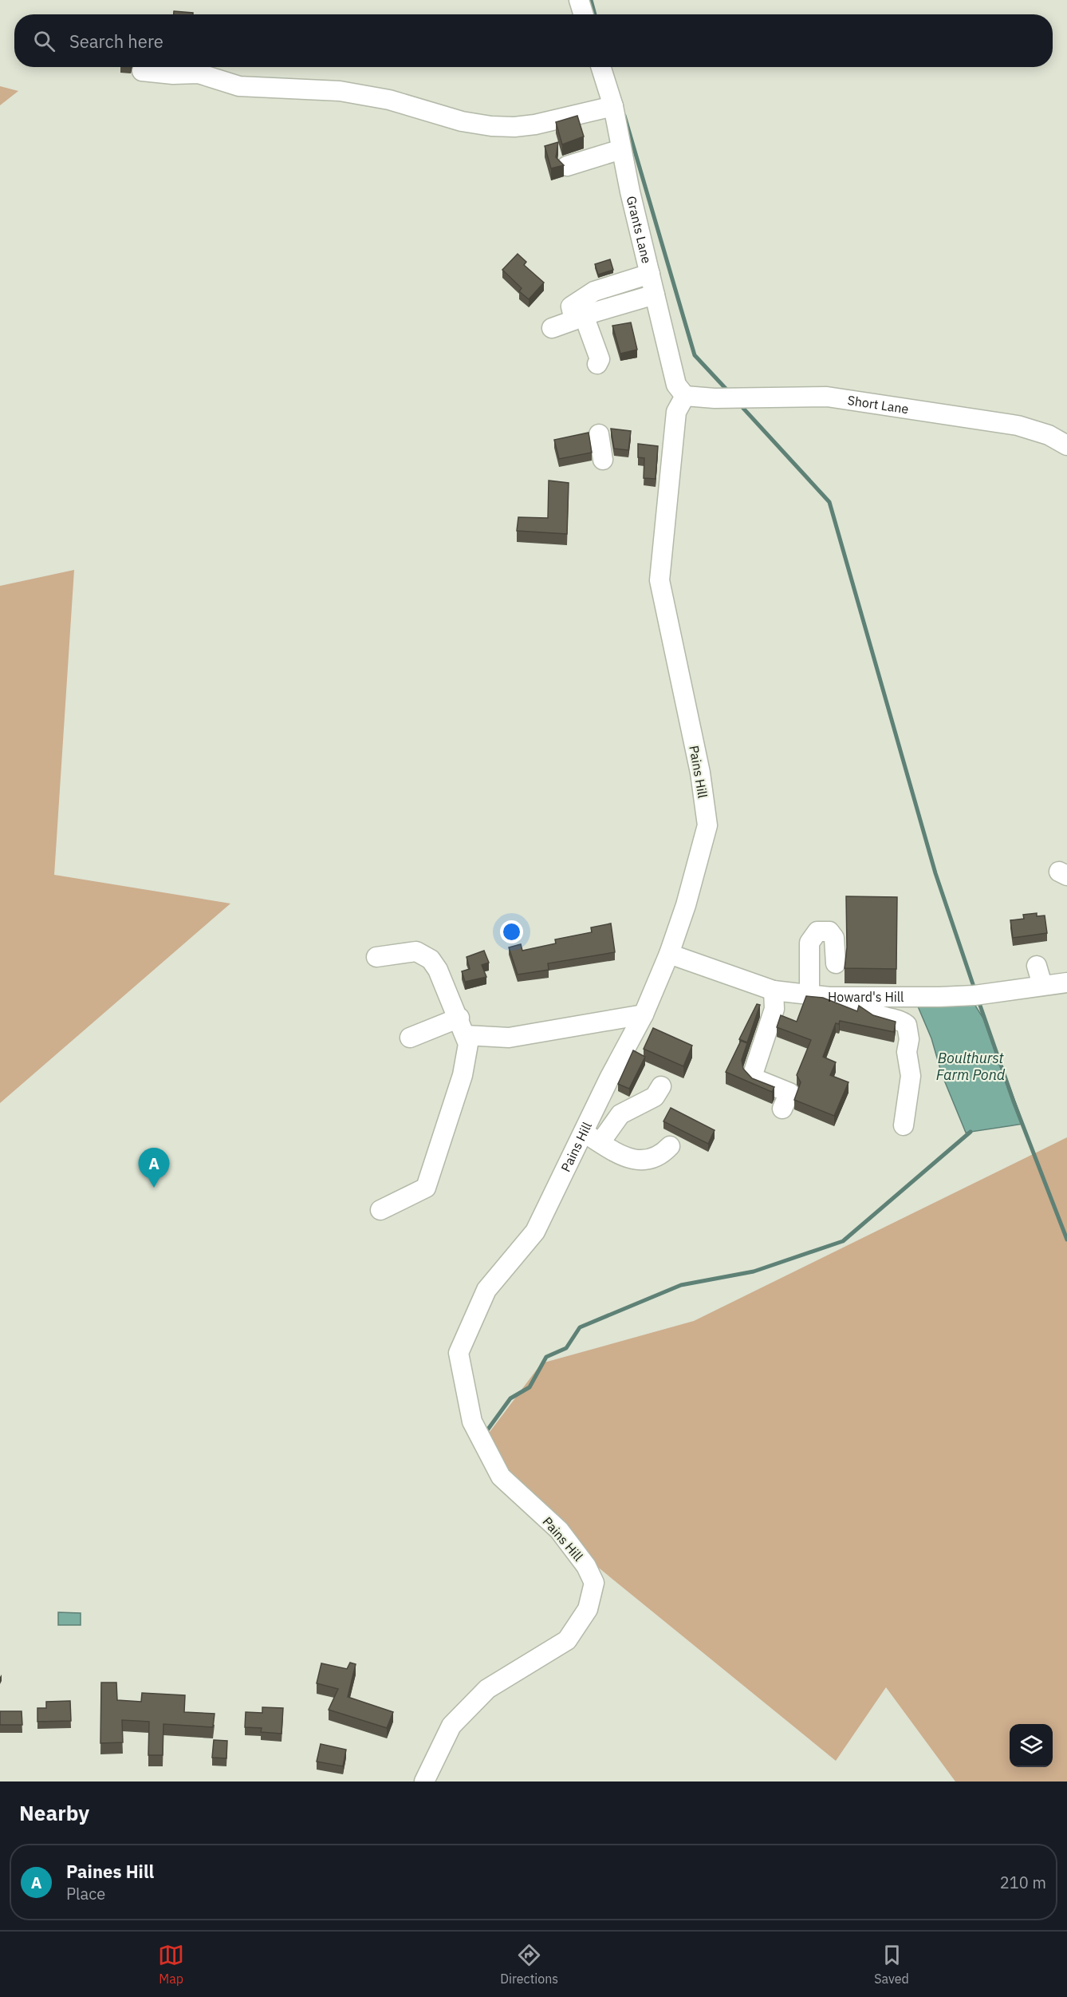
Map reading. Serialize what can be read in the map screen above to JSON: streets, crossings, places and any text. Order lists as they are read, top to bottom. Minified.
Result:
{"streets":{"street":["Grants Lane","Short Lane","Pains Hill","Howard's Hill"]},"crossings":[["Grants Lane","Short Lane"],["Grants Lane","Pains Hill"],["Short Lane","Pains Hill"],["Pains Hill","Howard's Hill"]],"water":["Boulthurst Farm Pond"],"page":{"search":"Search here","pins":"A","heading":"Nearby","list":[{"mark":"A","name":"Paines Hill","note":"Place","value":"210 m"}],"nav":["Map","Directions","Saved"]}}
